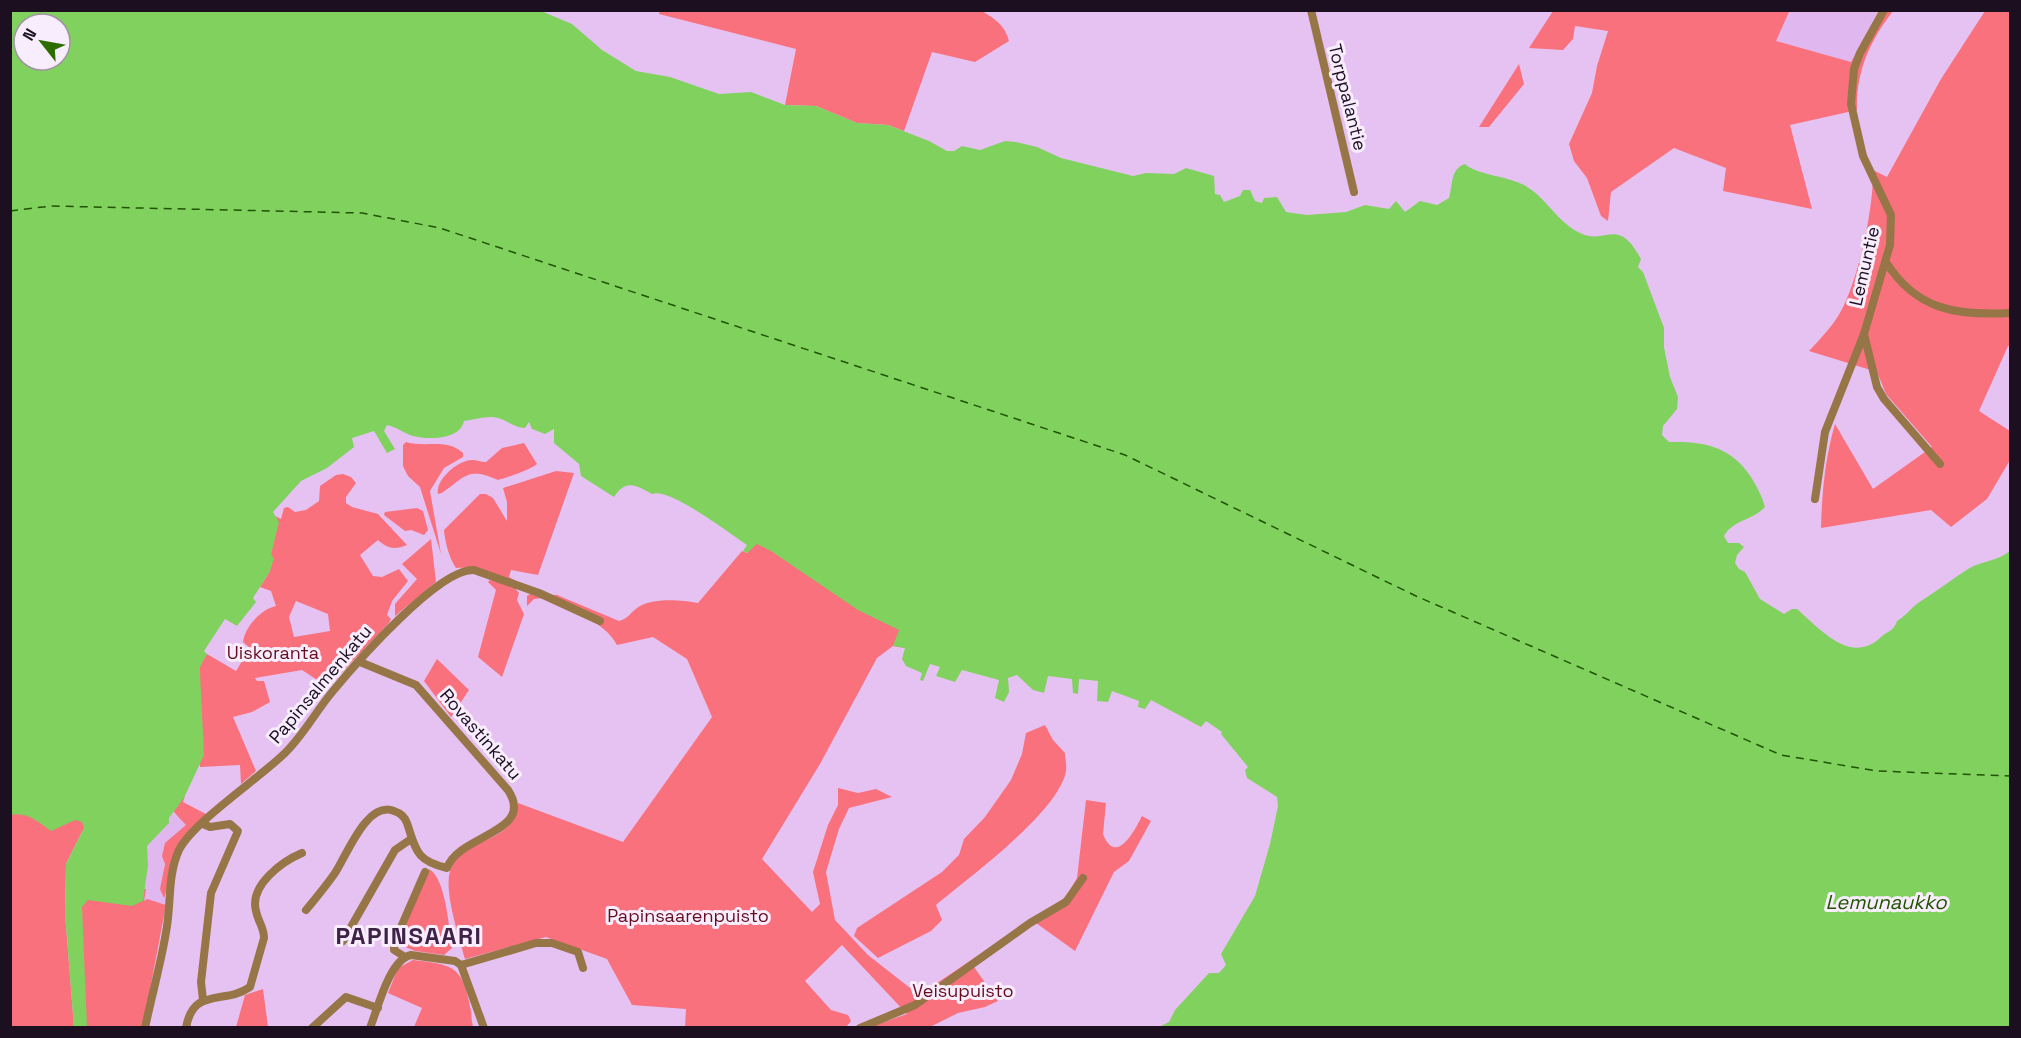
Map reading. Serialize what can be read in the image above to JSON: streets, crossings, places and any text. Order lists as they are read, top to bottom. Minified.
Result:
{"streets":{"street":["Torppalantie","Lemuntie","Papinsalmenkatu","Rovastinkatu"]},"crossings":[["Papinsalmenkatu","Rovastinkatu"]],"districts":["PAPINSAARI"],"water":["Lemunaukko"],"parks":["Uiskoranta","Papinsaarenpuisto","Veisupuisto"],"north":"top left"}
